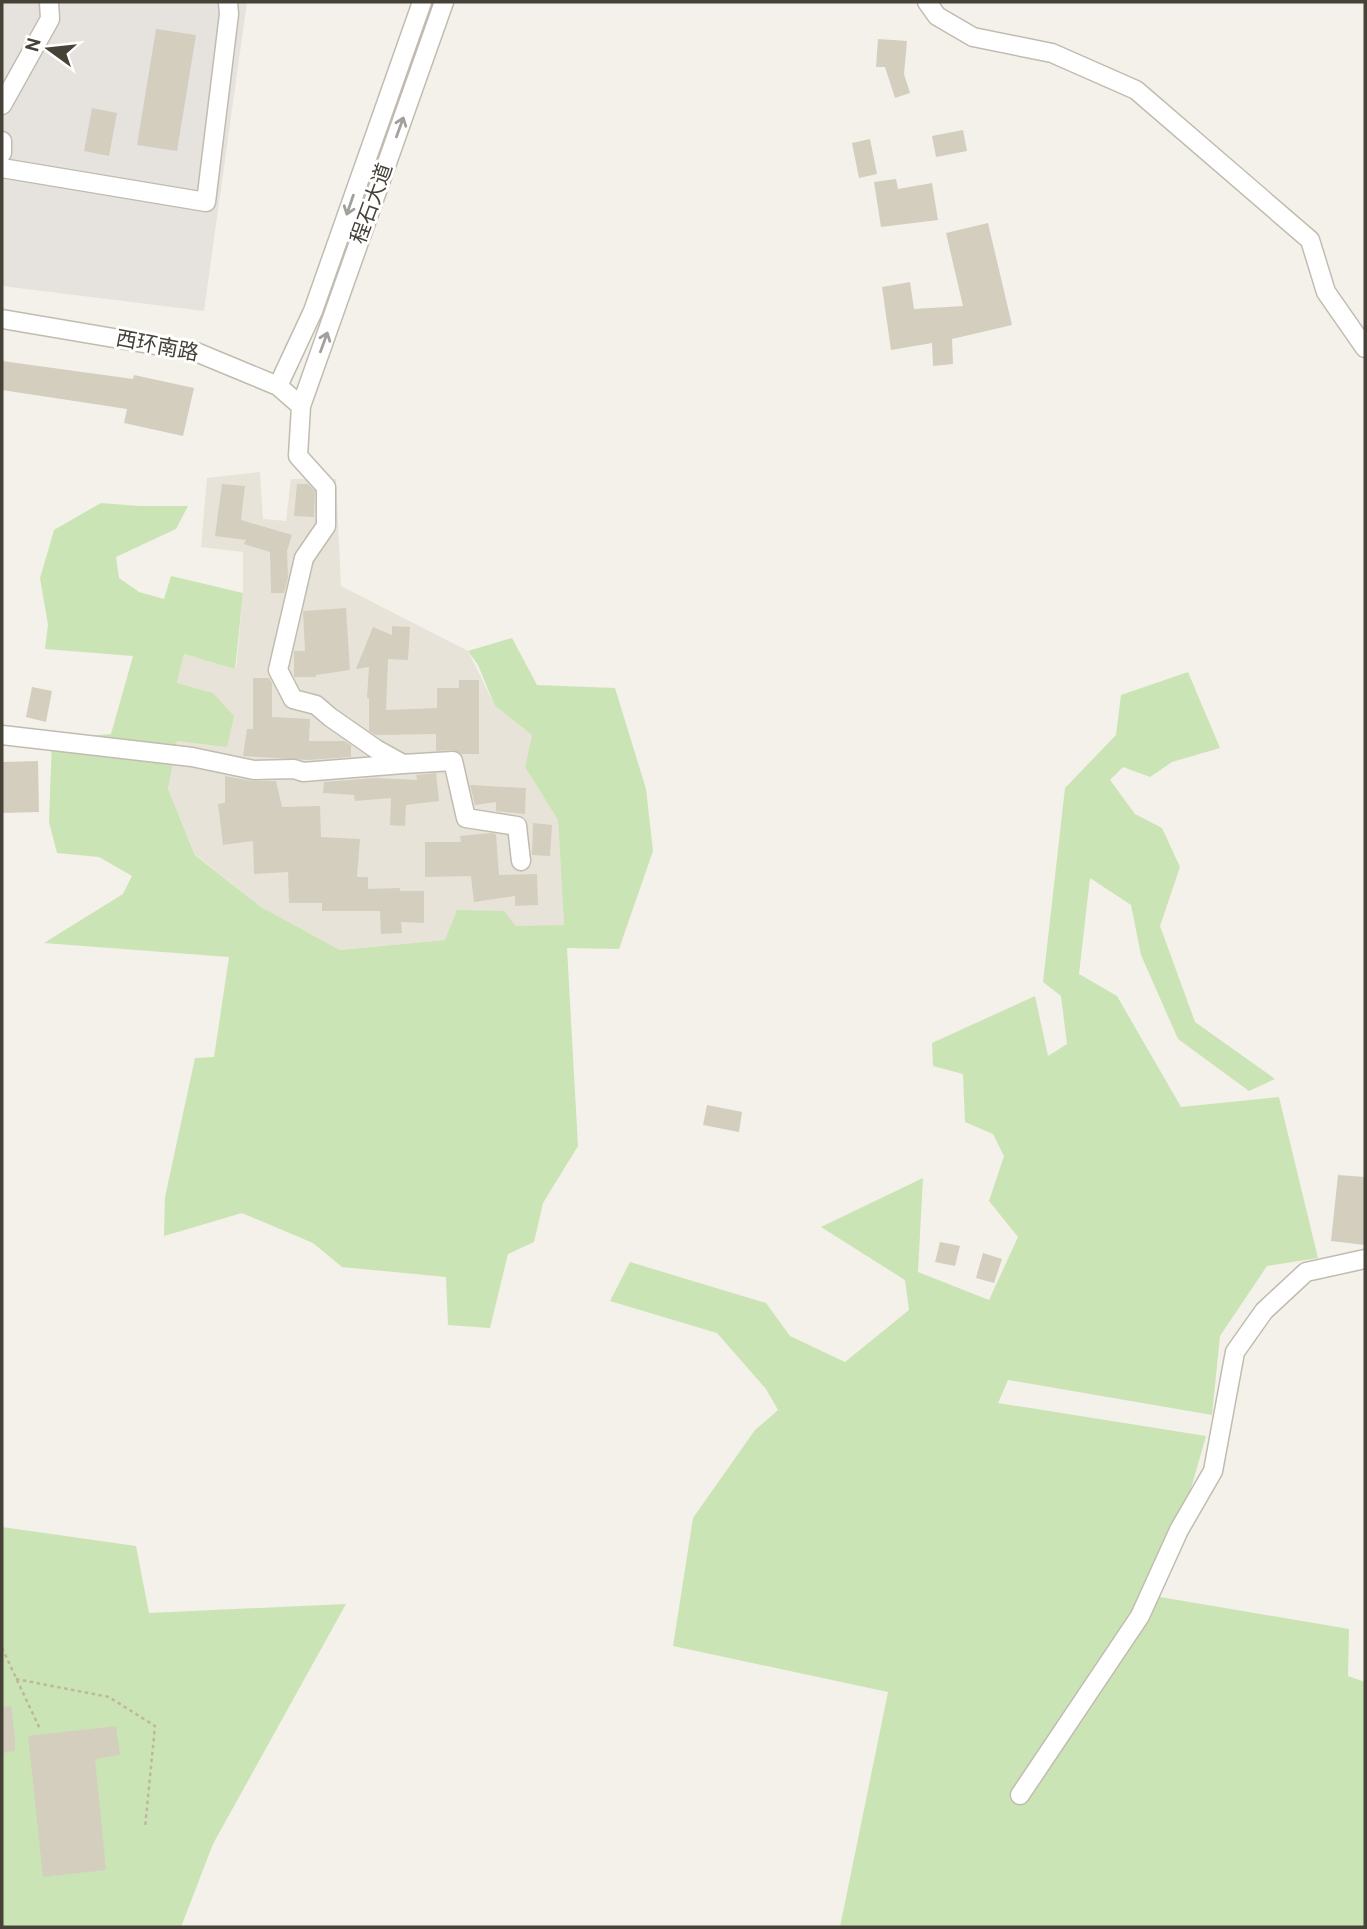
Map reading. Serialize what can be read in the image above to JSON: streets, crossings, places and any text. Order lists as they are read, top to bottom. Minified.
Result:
{"streets":{"street":["程石大道","西环南路"]},"crossings":[["程石大道","西环南路"]],"north":"left"}
